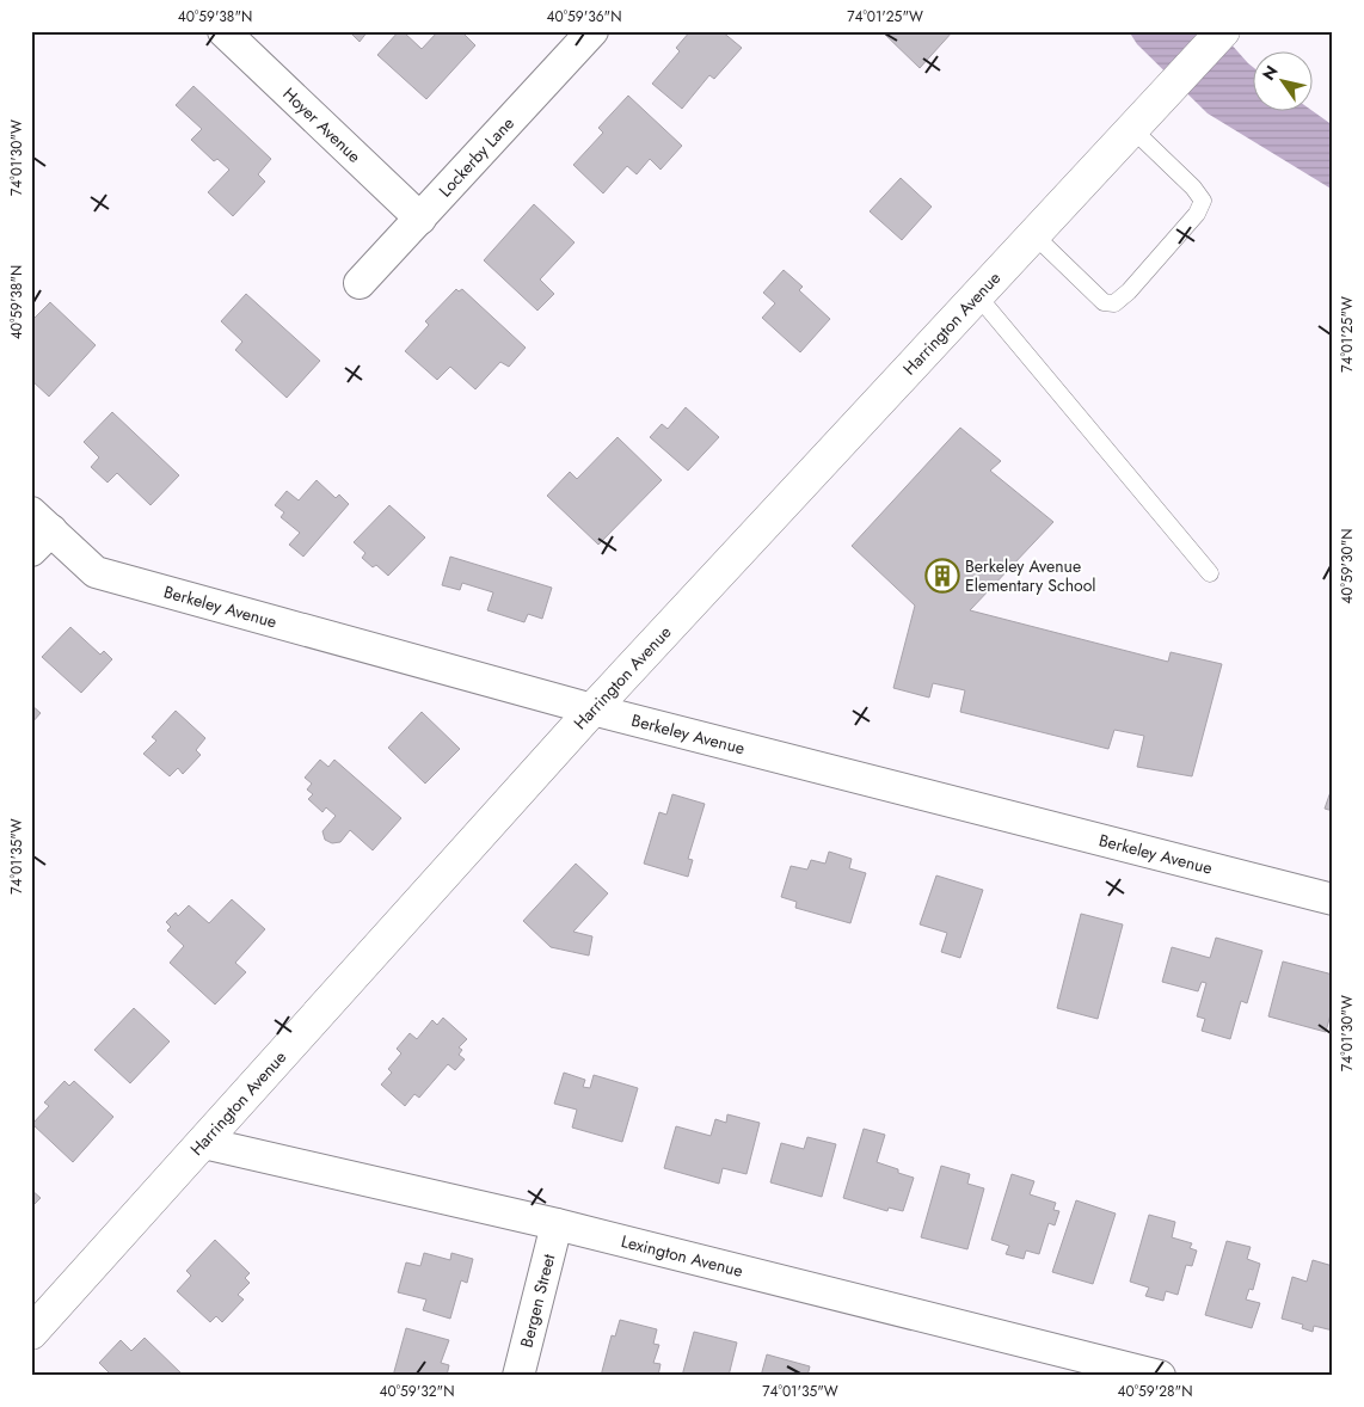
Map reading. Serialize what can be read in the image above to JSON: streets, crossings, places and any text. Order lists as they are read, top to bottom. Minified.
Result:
{"streets":{"street":["Hoyer Avenue","Lockerby Lane","Harrington Avenue","Berkeley Avenue","Lexington Avenue","Bergen Street"]},"crossings":[["Hoyer Avenue","Lockerby Lane"],["Harrington Avenue","Berkeley Avenue"],["Harrington Avenue","Lexington Avenue"],["Lexington Avenue","Bergen Street"]],"places":{"building":["Berkeley Avenue Elementary School"]},"north":"top left","coordinates":["40°59'38\"N","40°59'36\"N","74°01'25\"W","74°01'30\"W","40°59'30\"N","74°01'35\"W","40°59'32\"N","40°59'28\"N"]}
